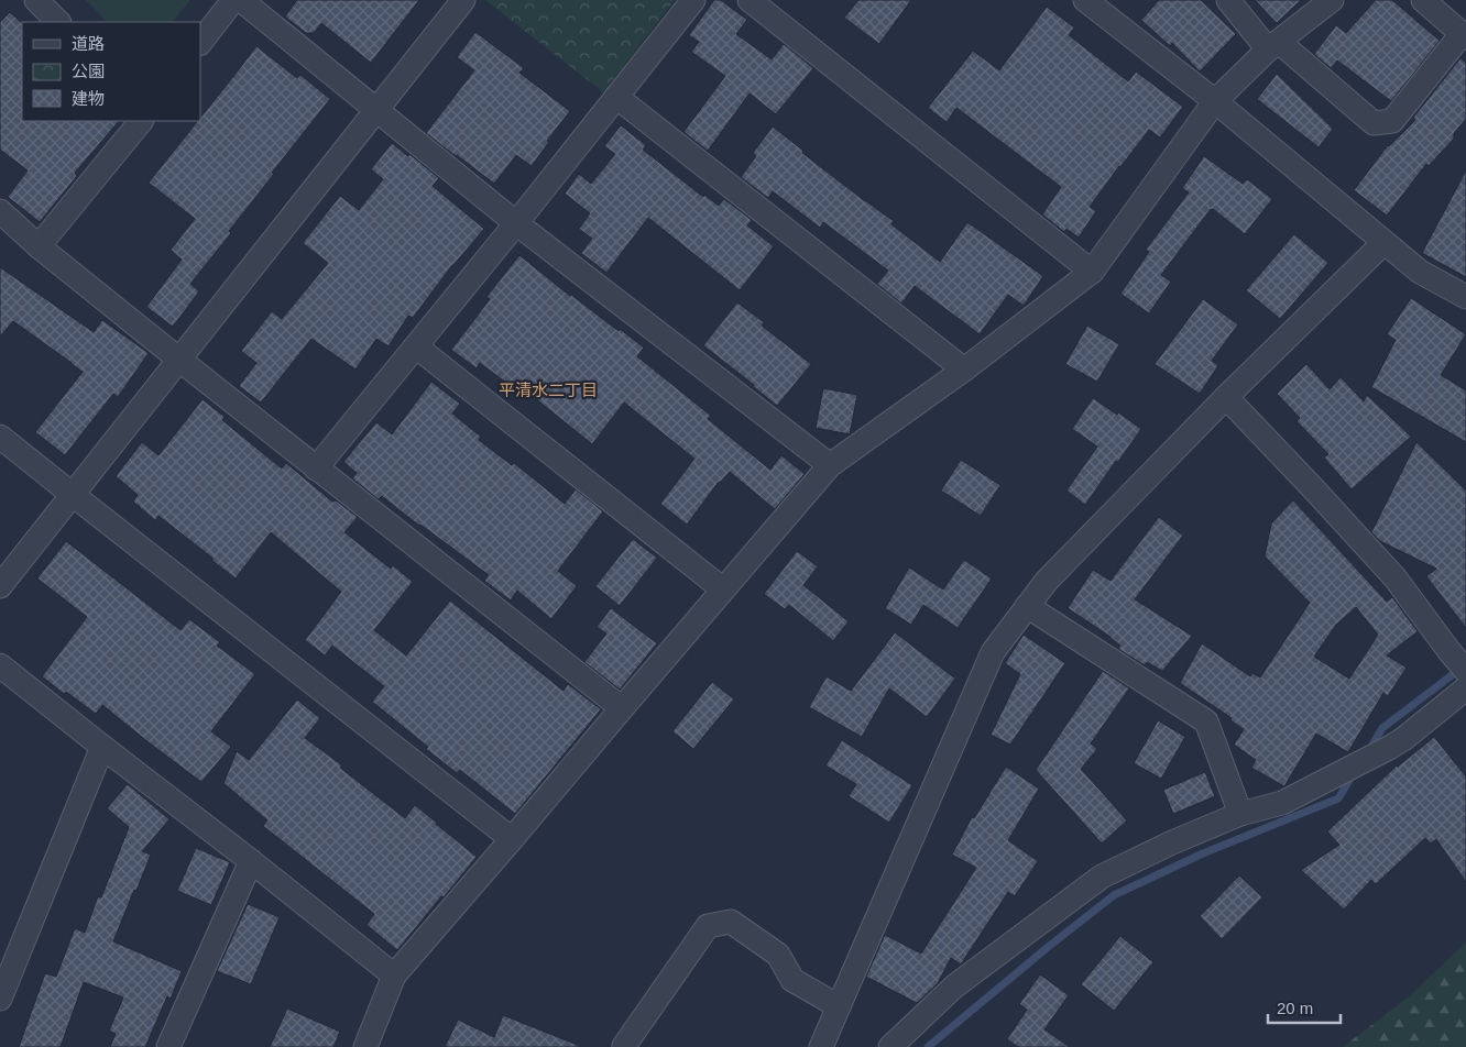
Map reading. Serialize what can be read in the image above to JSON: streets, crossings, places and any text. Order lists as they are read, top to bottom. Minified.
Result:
{"districts":["平清水二丁目"],"legend":["道路","公園","建物"],"scale_bar":"20 m"}
